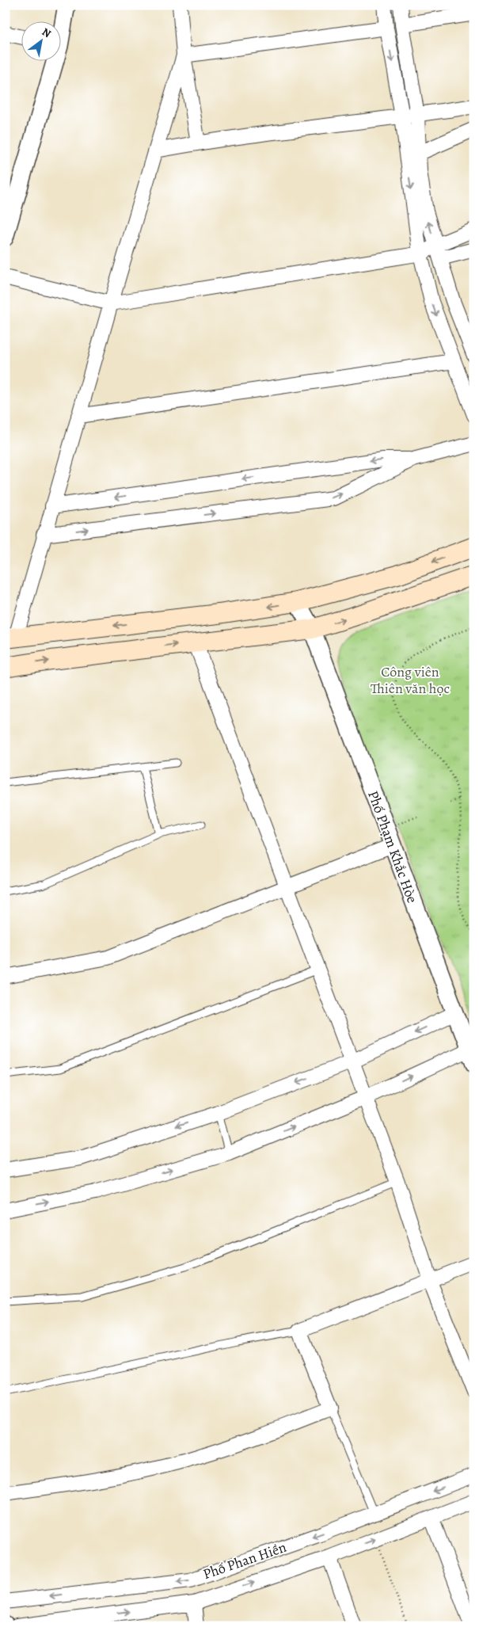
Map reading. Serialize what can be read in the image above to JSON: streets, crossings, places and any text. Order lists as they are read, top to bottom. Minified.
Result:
{"streets":{"street":["Phố Phạm Khắc Hòe","Phố Phan Hiền"]},"parks":["Công viên Thiên văn học"],"north":"top right"}
